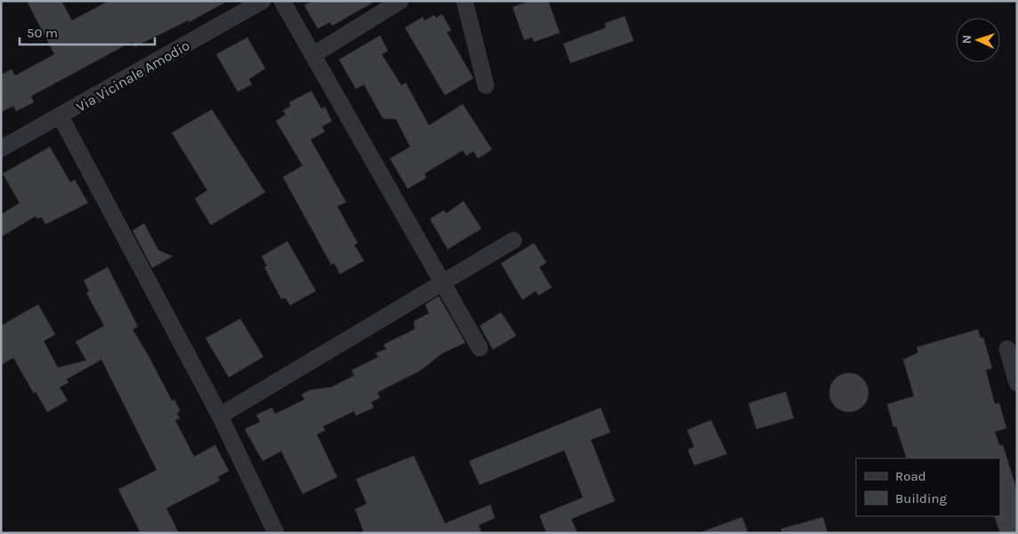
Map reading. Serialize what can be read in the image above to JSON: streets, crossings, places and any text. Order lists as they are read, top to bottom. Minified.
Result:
{"streets":{"street":["Via Vicinale Amodio"]},"legend":["Road","Building"],"scale_bar":"50 m","north":"left"}
